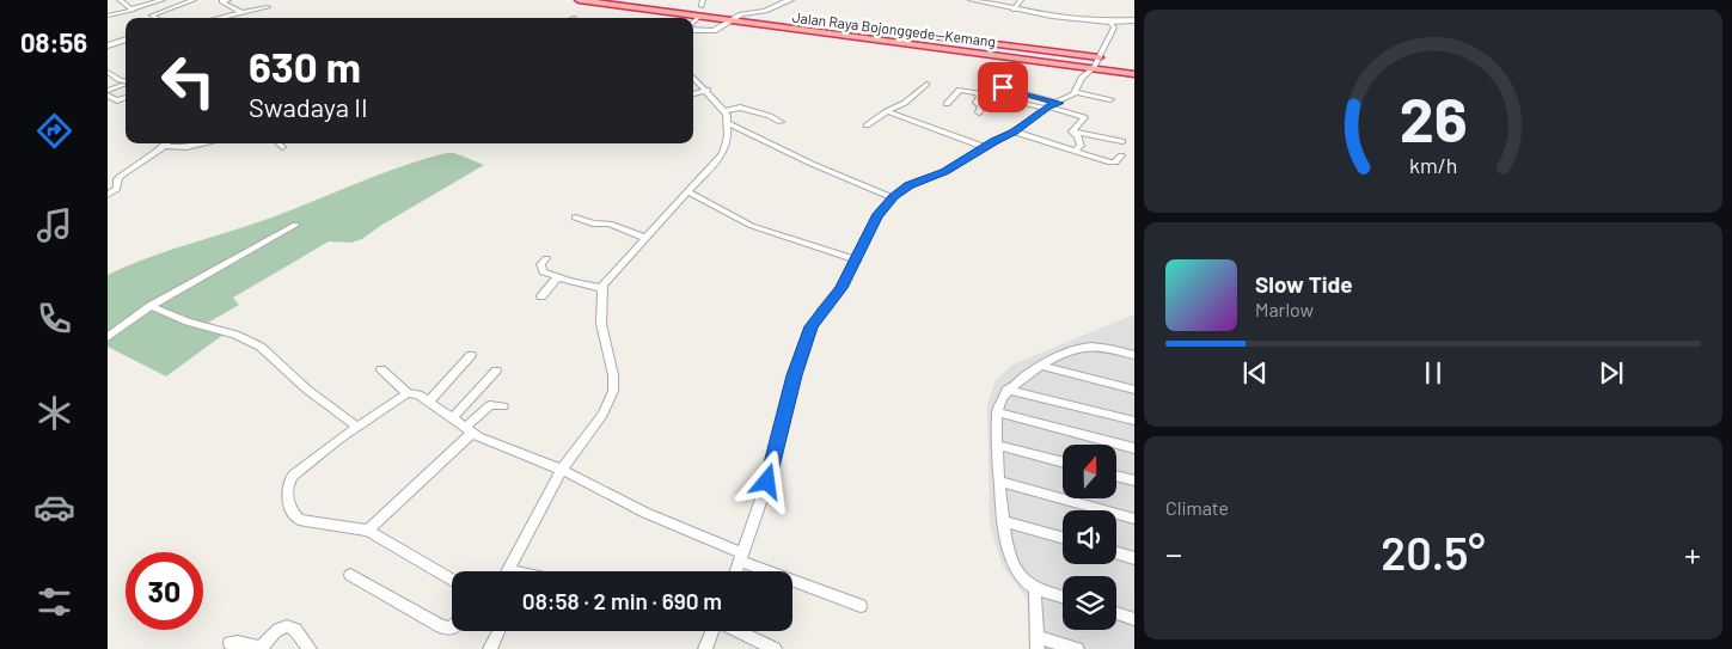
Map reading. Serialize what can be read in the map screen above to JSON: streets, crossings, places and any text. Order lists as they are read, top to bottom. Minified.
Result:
{"streets":{"highway":["Jalan Raya Bojonggede—Kemang"]},"north":"top","page":{"tabs":"08:56","turn":["630 m","Swadaya II"],"song":["Slow Tide","Marlow"],"tile":"Climate","heat":["−","20.5°","+"],"limit":"30","trip":"08:58 · 2 min · 690 m","gauge":["26","km/h"]}}
